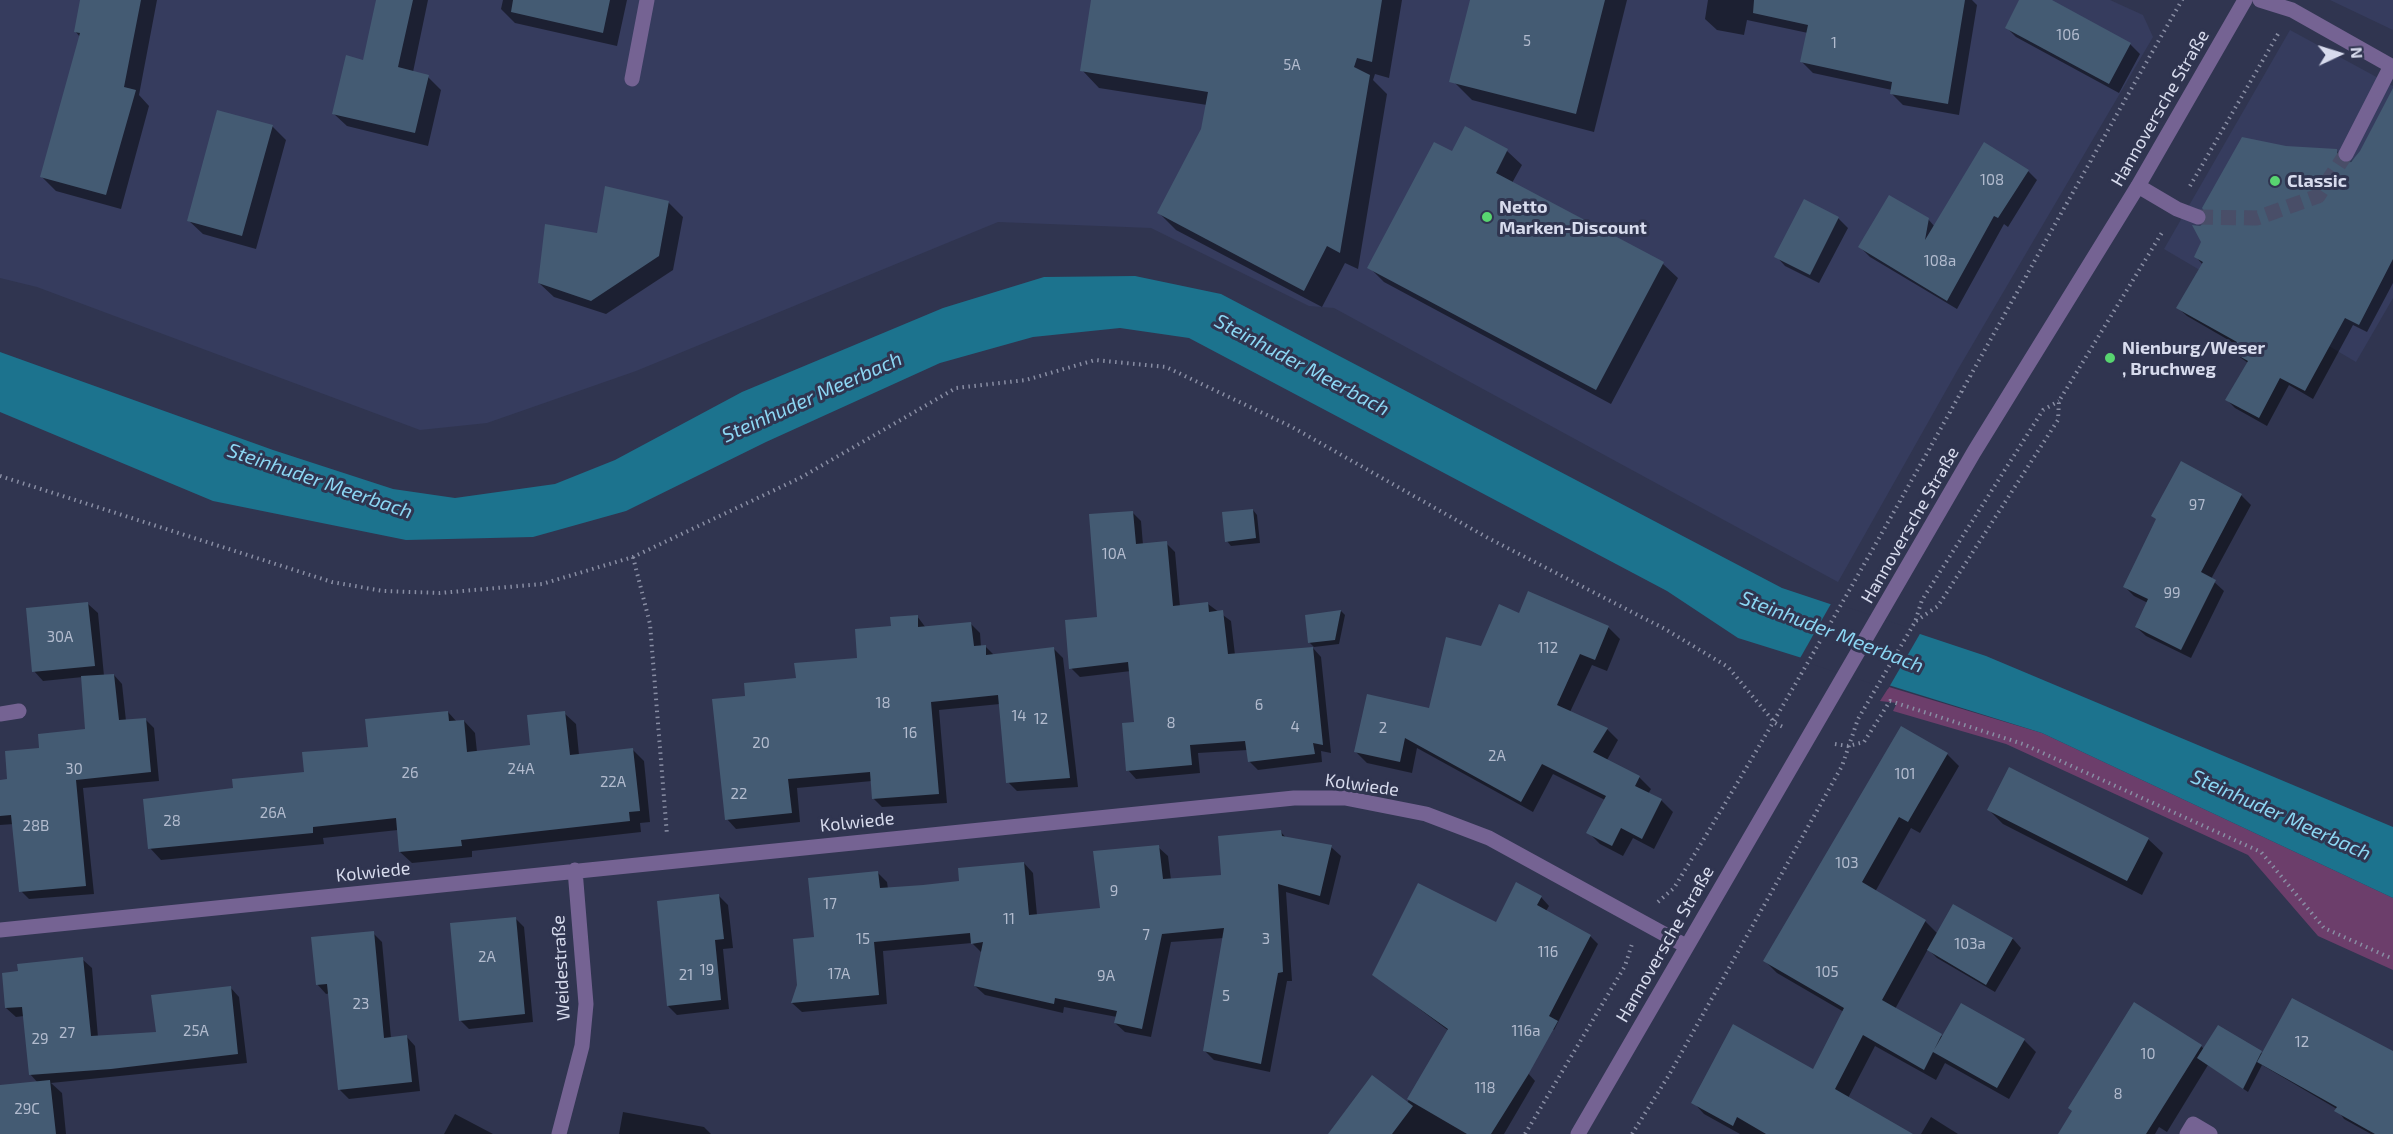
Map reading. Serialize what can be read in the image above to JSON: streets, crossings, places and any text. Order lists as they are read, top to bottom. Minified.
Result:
{"streets":{"street":["Hannoversche Straße","Kolwiede","Weidestraße"]},"crossings":[["Hannoversche Straße","Kolwiede"],["Kolwiede","Weidestraße"]],"water":["Steinhuder Meerbach"],"places":["Classic","Netto Marken-Discount","Nienburg/Weser , Bruchweg"],"house_numbers":["106","5","1","5A","108","108a","97","10A","99","30A","112","18","6","14","12","8","4","2","16","20","2A","30","24A","26","101","22A","22","26A","28","28B","103","9","17","11","7","15","3","103a","116","2A","19","105","17A","21","9A","5","23","25A","116a","27","29","12","10","118","8","29C"],"north":"right"}
